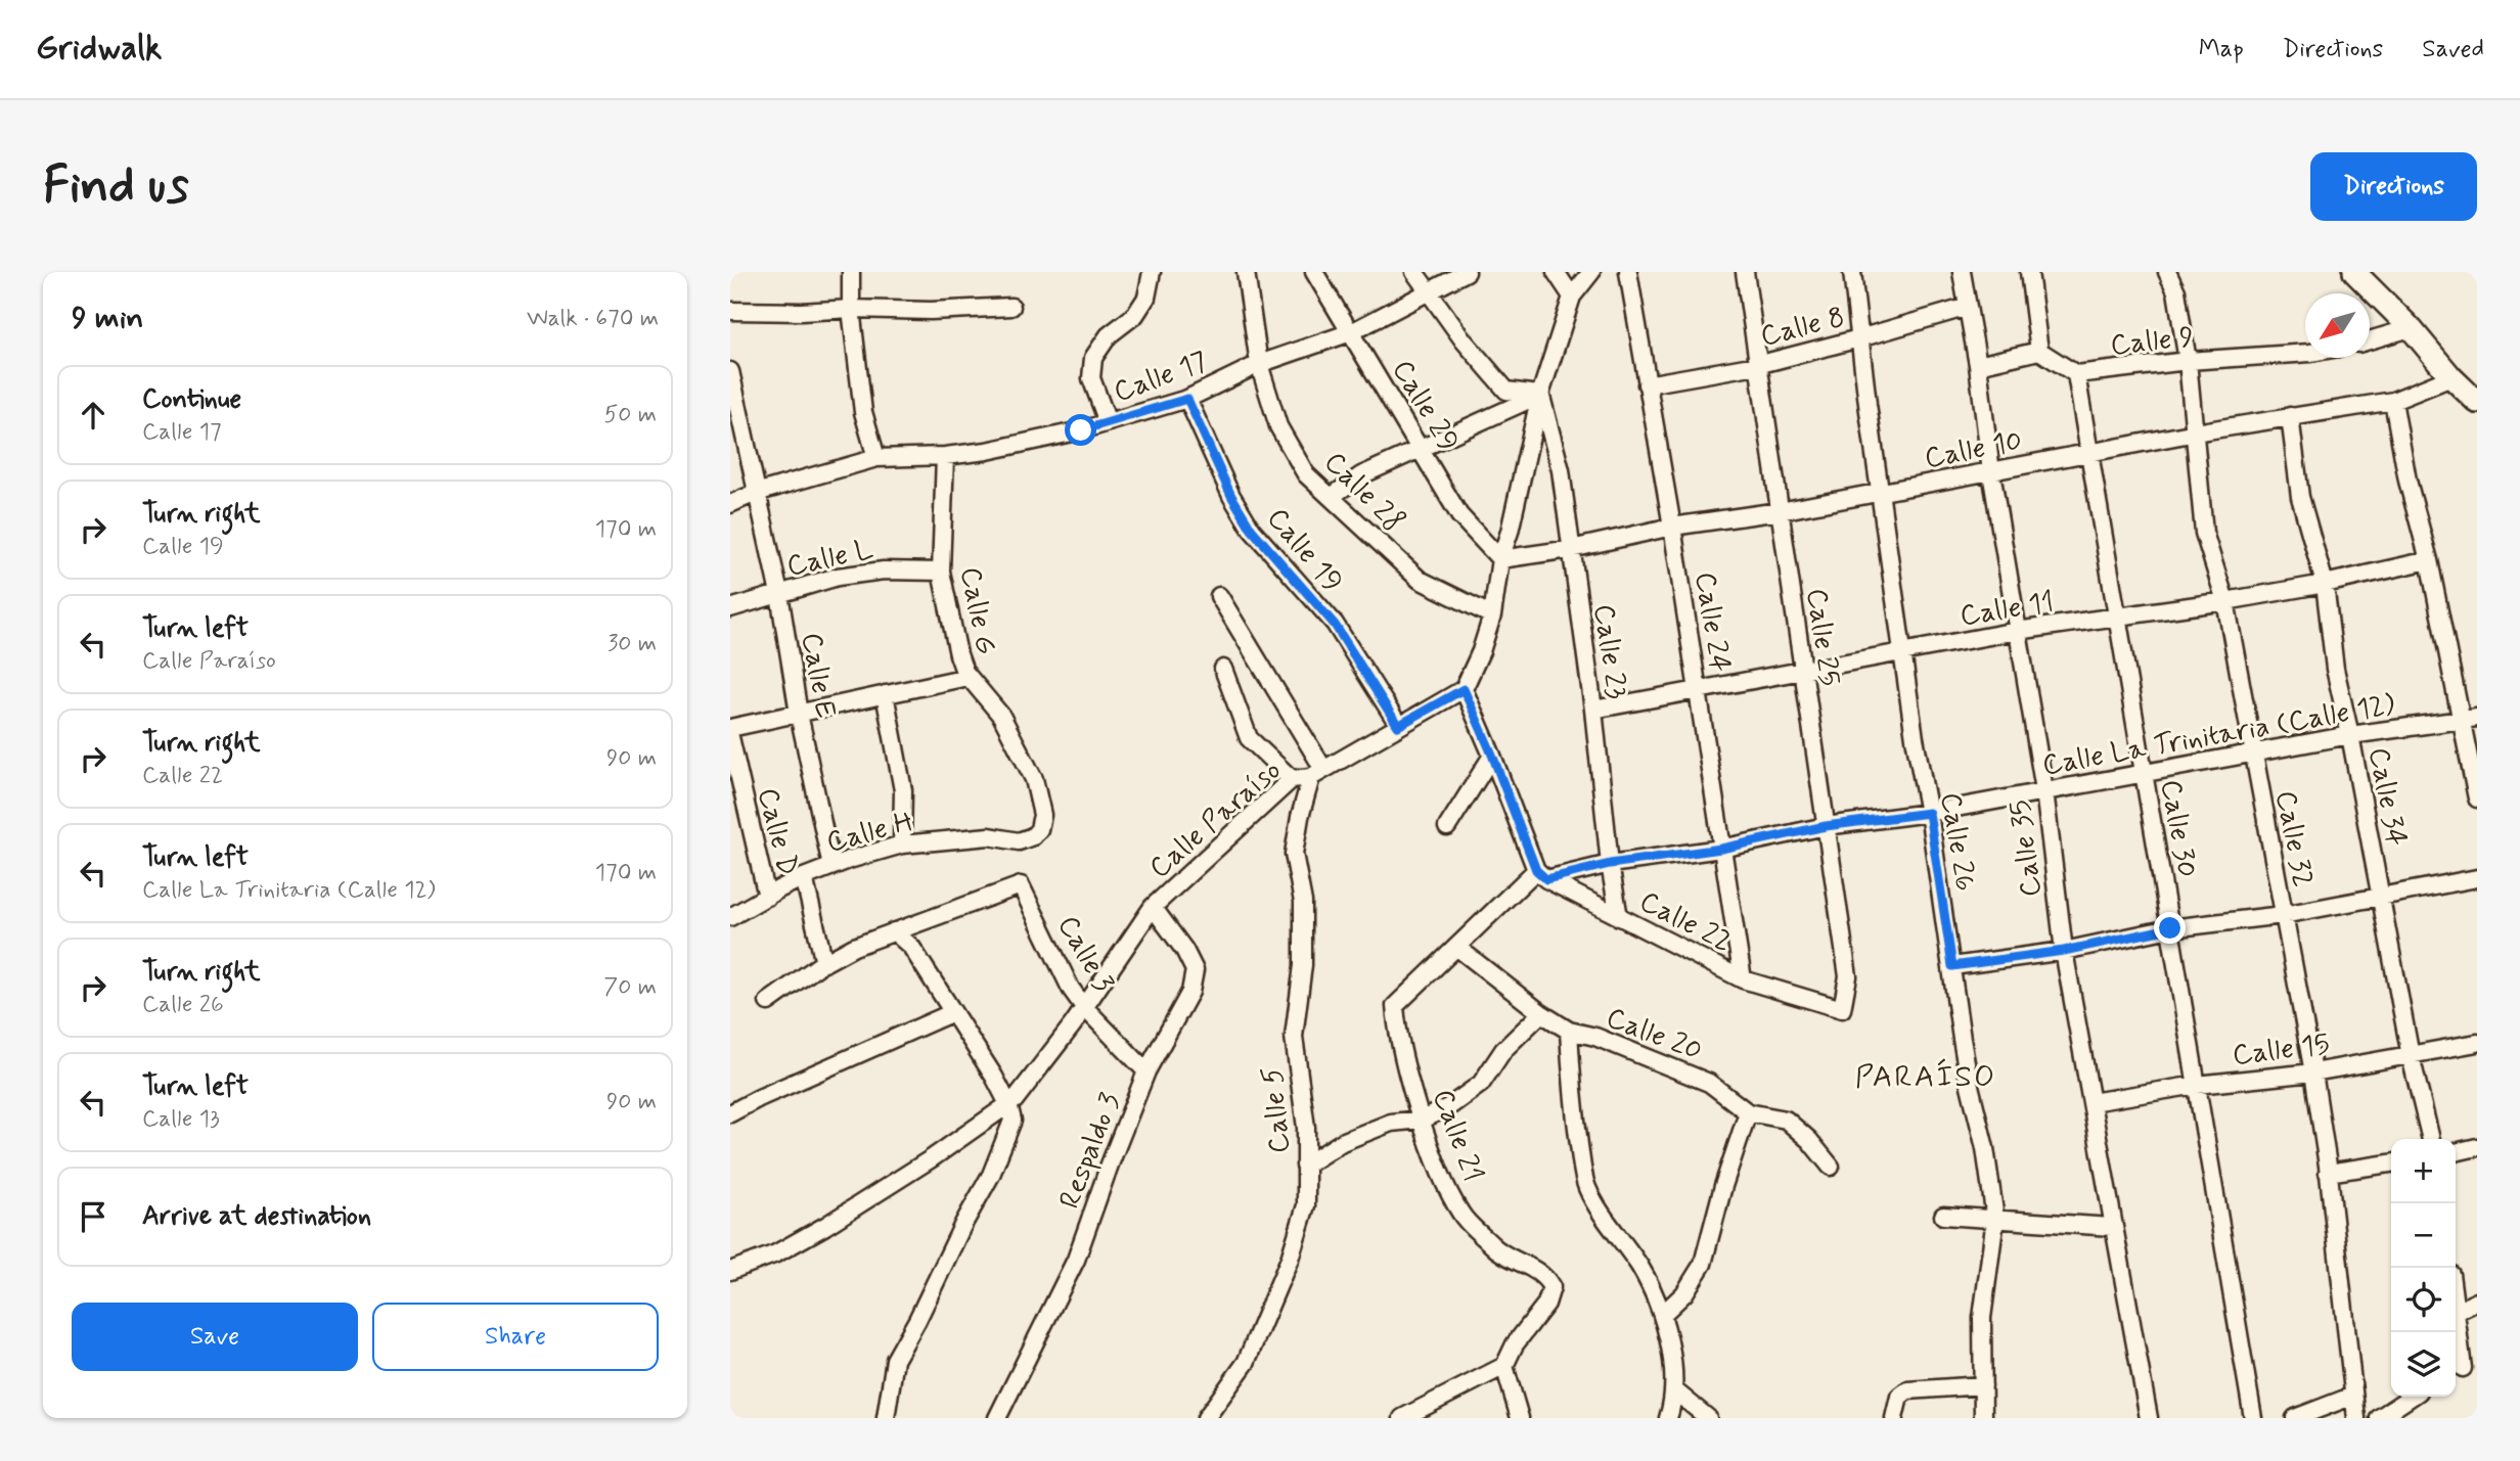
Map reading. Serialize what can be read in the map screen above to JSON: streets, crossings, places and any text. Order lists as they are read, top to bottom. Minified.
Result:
{"streets":{"street":["Calle 8","Calle 9","Calle 17","Calle 29","Calle 10","Calle 28","Calle 19","Calle L","Calle 11","Calle G","Calle 24","Calle 25","Calle 23","Calle E","Calle La Trinitaria (Calle 12)","Calle 34","Calle Paraíso","Calle 30","Calle H","Calle D","Calle 32","Calle 26","Calle 35","Calle 22","Calle 3","Calle 20","Calle 15","Calle 5","Calle 21","Respaldo 3"]},"crossings":[["Calle 8","Calle 24"],["Calle 8","Calle 25"],["Calle 8","Calle 26"],["Calle 8","Calle 35"],["Calle 9","Calle 30"],["Calle 9","Calle 32"],["Calle 17","Calle 29"],["Calle 17","Calle 28"],["Calle 17","Calle 19"],["Calle 17","Calle G"],["Calle 17","Calle E"],["Calle 29","Calle 10"],["Calle 10","Calle 24"],["Calle 10","Calle 25"],["Calle 10","Calle 23"],["Calle 10","Calle 34"],["Calle 10","Calle 30"],["Calle 10","Calle 32"],["Calle 10","Calle 26"],["Calle 10","Calle 35"],["Calle 19","Calle Paraíso"],["Calle L","Calle G"],["Calle L","Calle E"],["Calle 11","Calle 24"],["Calle 11","Calle 25"],["Calle 11","Calle 23"],["Calle 11","Calle 34"],["Calle 11","Calle 30"],["Calle 11","Calle 32"],["Calle 11","Calle 26"],["Calle 11","Calle 35"],["Calle G","Calle H"],["Calle 24","Calle La Trinitaria (Calle 12)"],["Calle 24","Calle 22"],["Calle 25","Calle La Trinitaria (Calle 12)"],["Calle 25","Calle 22"],["Calle 23","Calle La Trinitaria (Calle 12)"],["Calle 23","Calle 22"],["Calle E","Calle H"],["Calle La Trinitaria (Calle 12)","Calle 34"],["Calle La Trinitaria (Calle 12)","Calle 30"],["Calle La Trinitaria (Calle 12)","Calle 32"],["Calle La Trinitaria (Calle 12)","Calle 26"],["Calle La Trinitaria (Calle 12)","Calle 35"],["Calle La Trinitaria (Calle 12)","Calle 22"],["Calle La Trinitaria (Calle 12)","Calle 21"],["Calle 34","Calle 15"],["Calle Paraíso","Calle 3"],["Calle Paraíso","Calle 5"],["Calle Paraíso","Respaldo 3"],["Calle 30","Calle 15"],["Calle H","Calle D"],["Calle 32","Calle 15"],["Calle 35","Calle 15"],["Calle 22","Calle 21"],["Calle 3","Respaldo 3"],["Calle 20","Calle 21"]],"districts":["PARAÍSO"],"north":"bottom left","page":{"header":"Gridwalk","nav":["Map","Directions","Saved"],"buttons":["Directions",["Save","Share"]],"title":"Find us","heading":["9 min","Walk · 670 m"],"list":[["Continue","Calle 17","50 m"],["Turn right","Calle 19","170 m"],["Turn left","Calle Paraíso","30 m"],["Turn right","Calle 22","90 m"],["Turn left","Calle La Trinitaria (Calle 12)","170 m"],["Turn right","Calle 26","70 m"],["Turn left","Calle 13","90 m"],"Arrive at destination"],"map_buttons":["+","−"]}}
